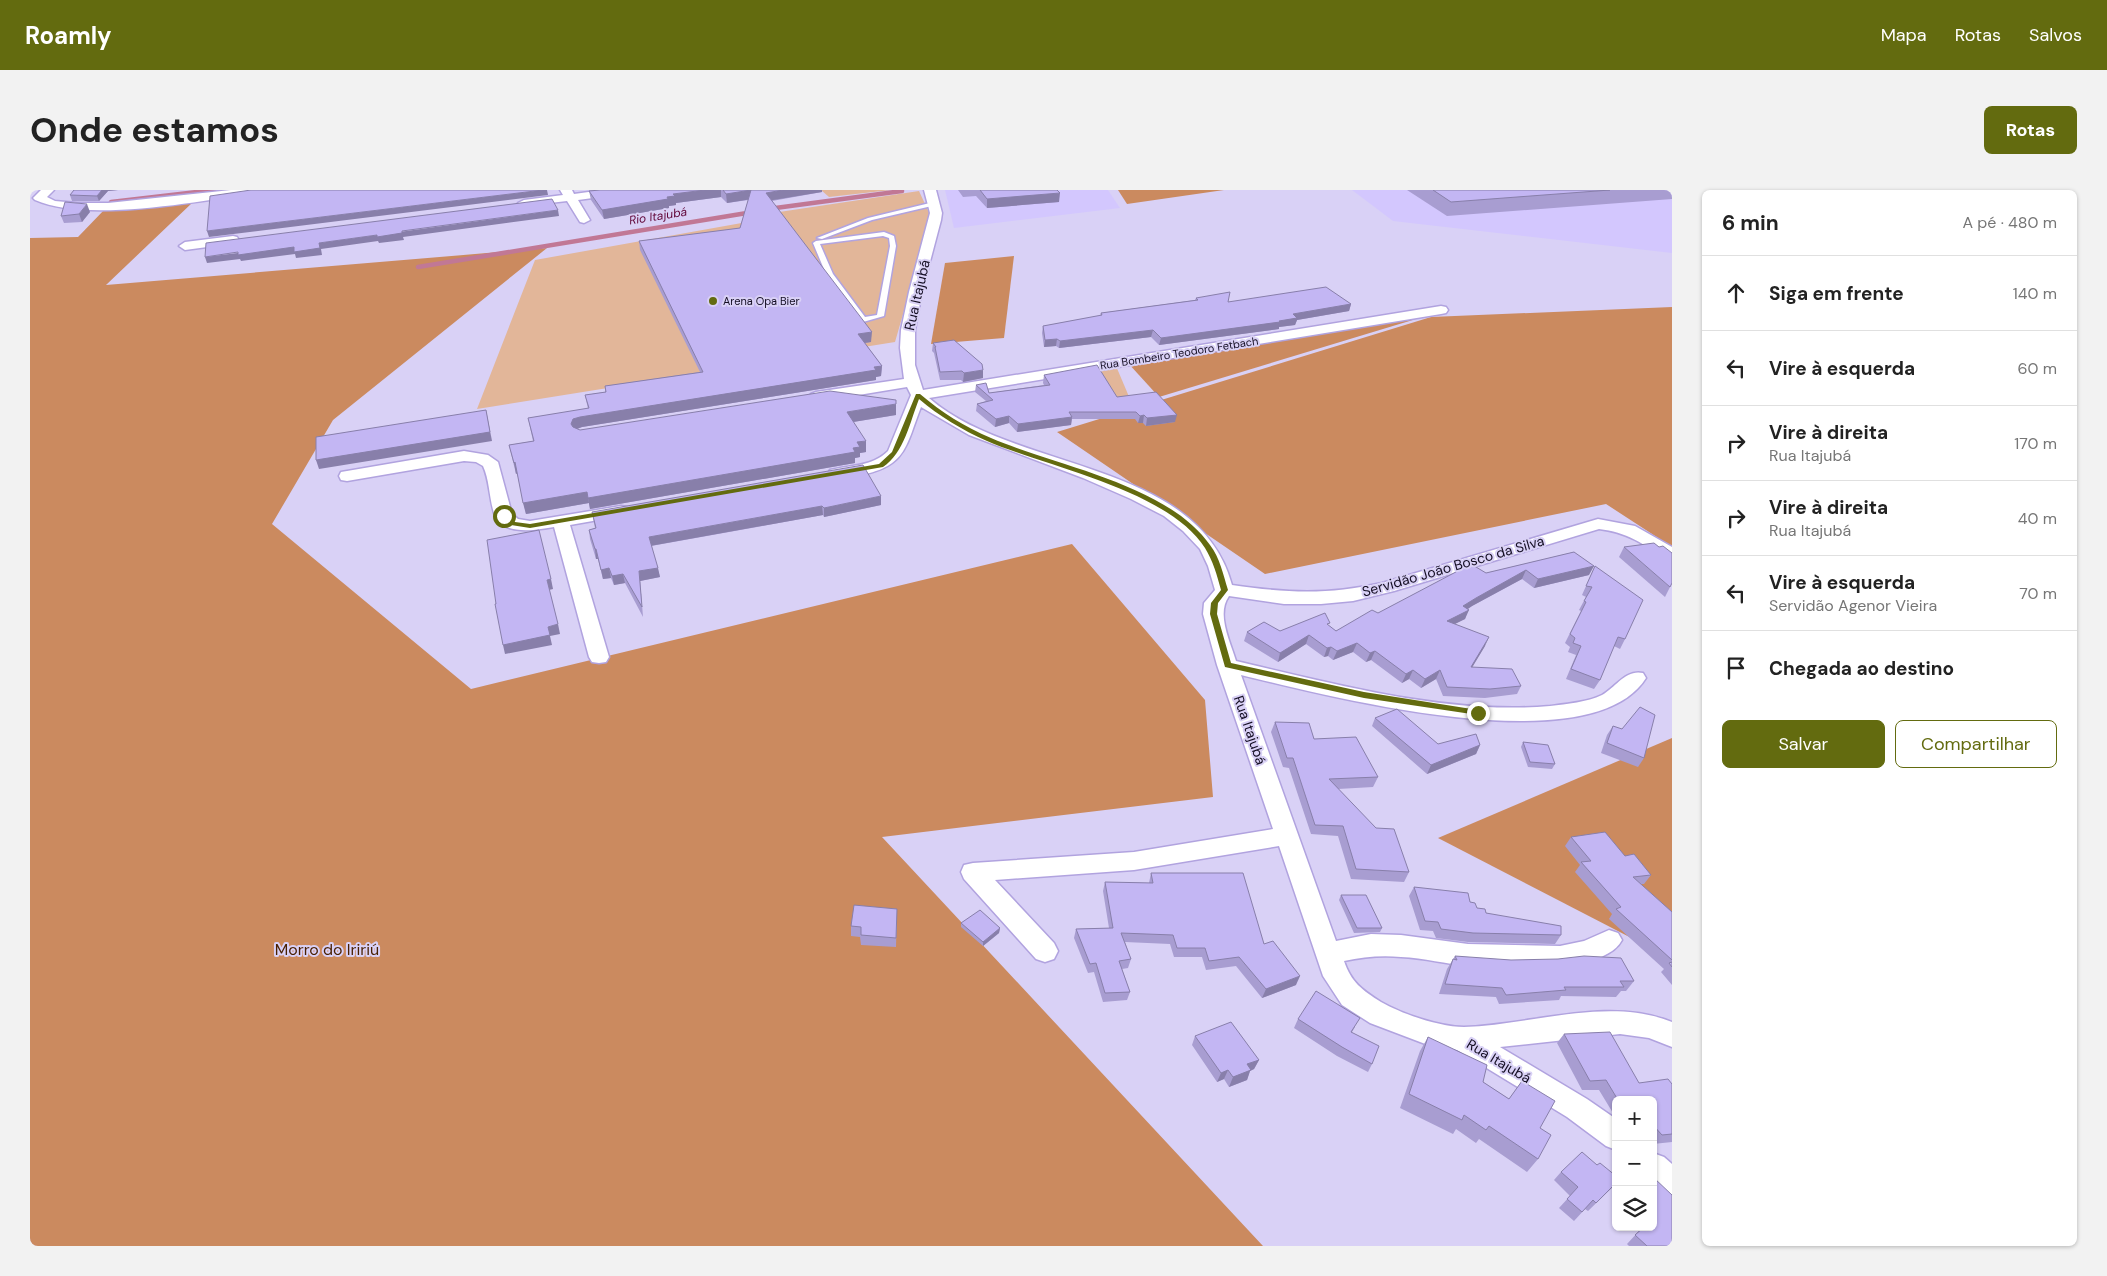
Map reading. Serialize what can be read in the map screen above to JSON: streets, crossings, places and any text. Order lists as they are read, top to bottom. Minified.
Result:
{"streets":{"street":["Rua Itajubá","Rua Bombeiro Teodoro Fetbach","Servidão João Bosco da Silva"]},"crossings":[["Rua Itajubá","Rua Bombeiro Teodoro Fetbach"],["Rua Itajubá","Servidão João Bosco da Silva"]],"water":["Rio Itajubá"],"parks":["Morro do Iririú"],"places":["Arena Opa Bier"],"page":{"header":"Roamly","nav":["Mapa","Rotas","Salvos"],"buttons":["Rotas",["Salvar","Compartilhar"]],"title":"Onde estamos","heading":["6 min","A pé · 480 m"],"list":[["Siga em frente","140 m"],["Vire à esquerda","60 m"],["Vire à direita","Rua Itajubá","170 m"],["Vire à direita","Rua Itajubá","40 m"],["Vire à esquerda","Servidão Agenor Vieira","70 m"],"Chegada ao destino"],"map_buttons":["+","−"]}}
